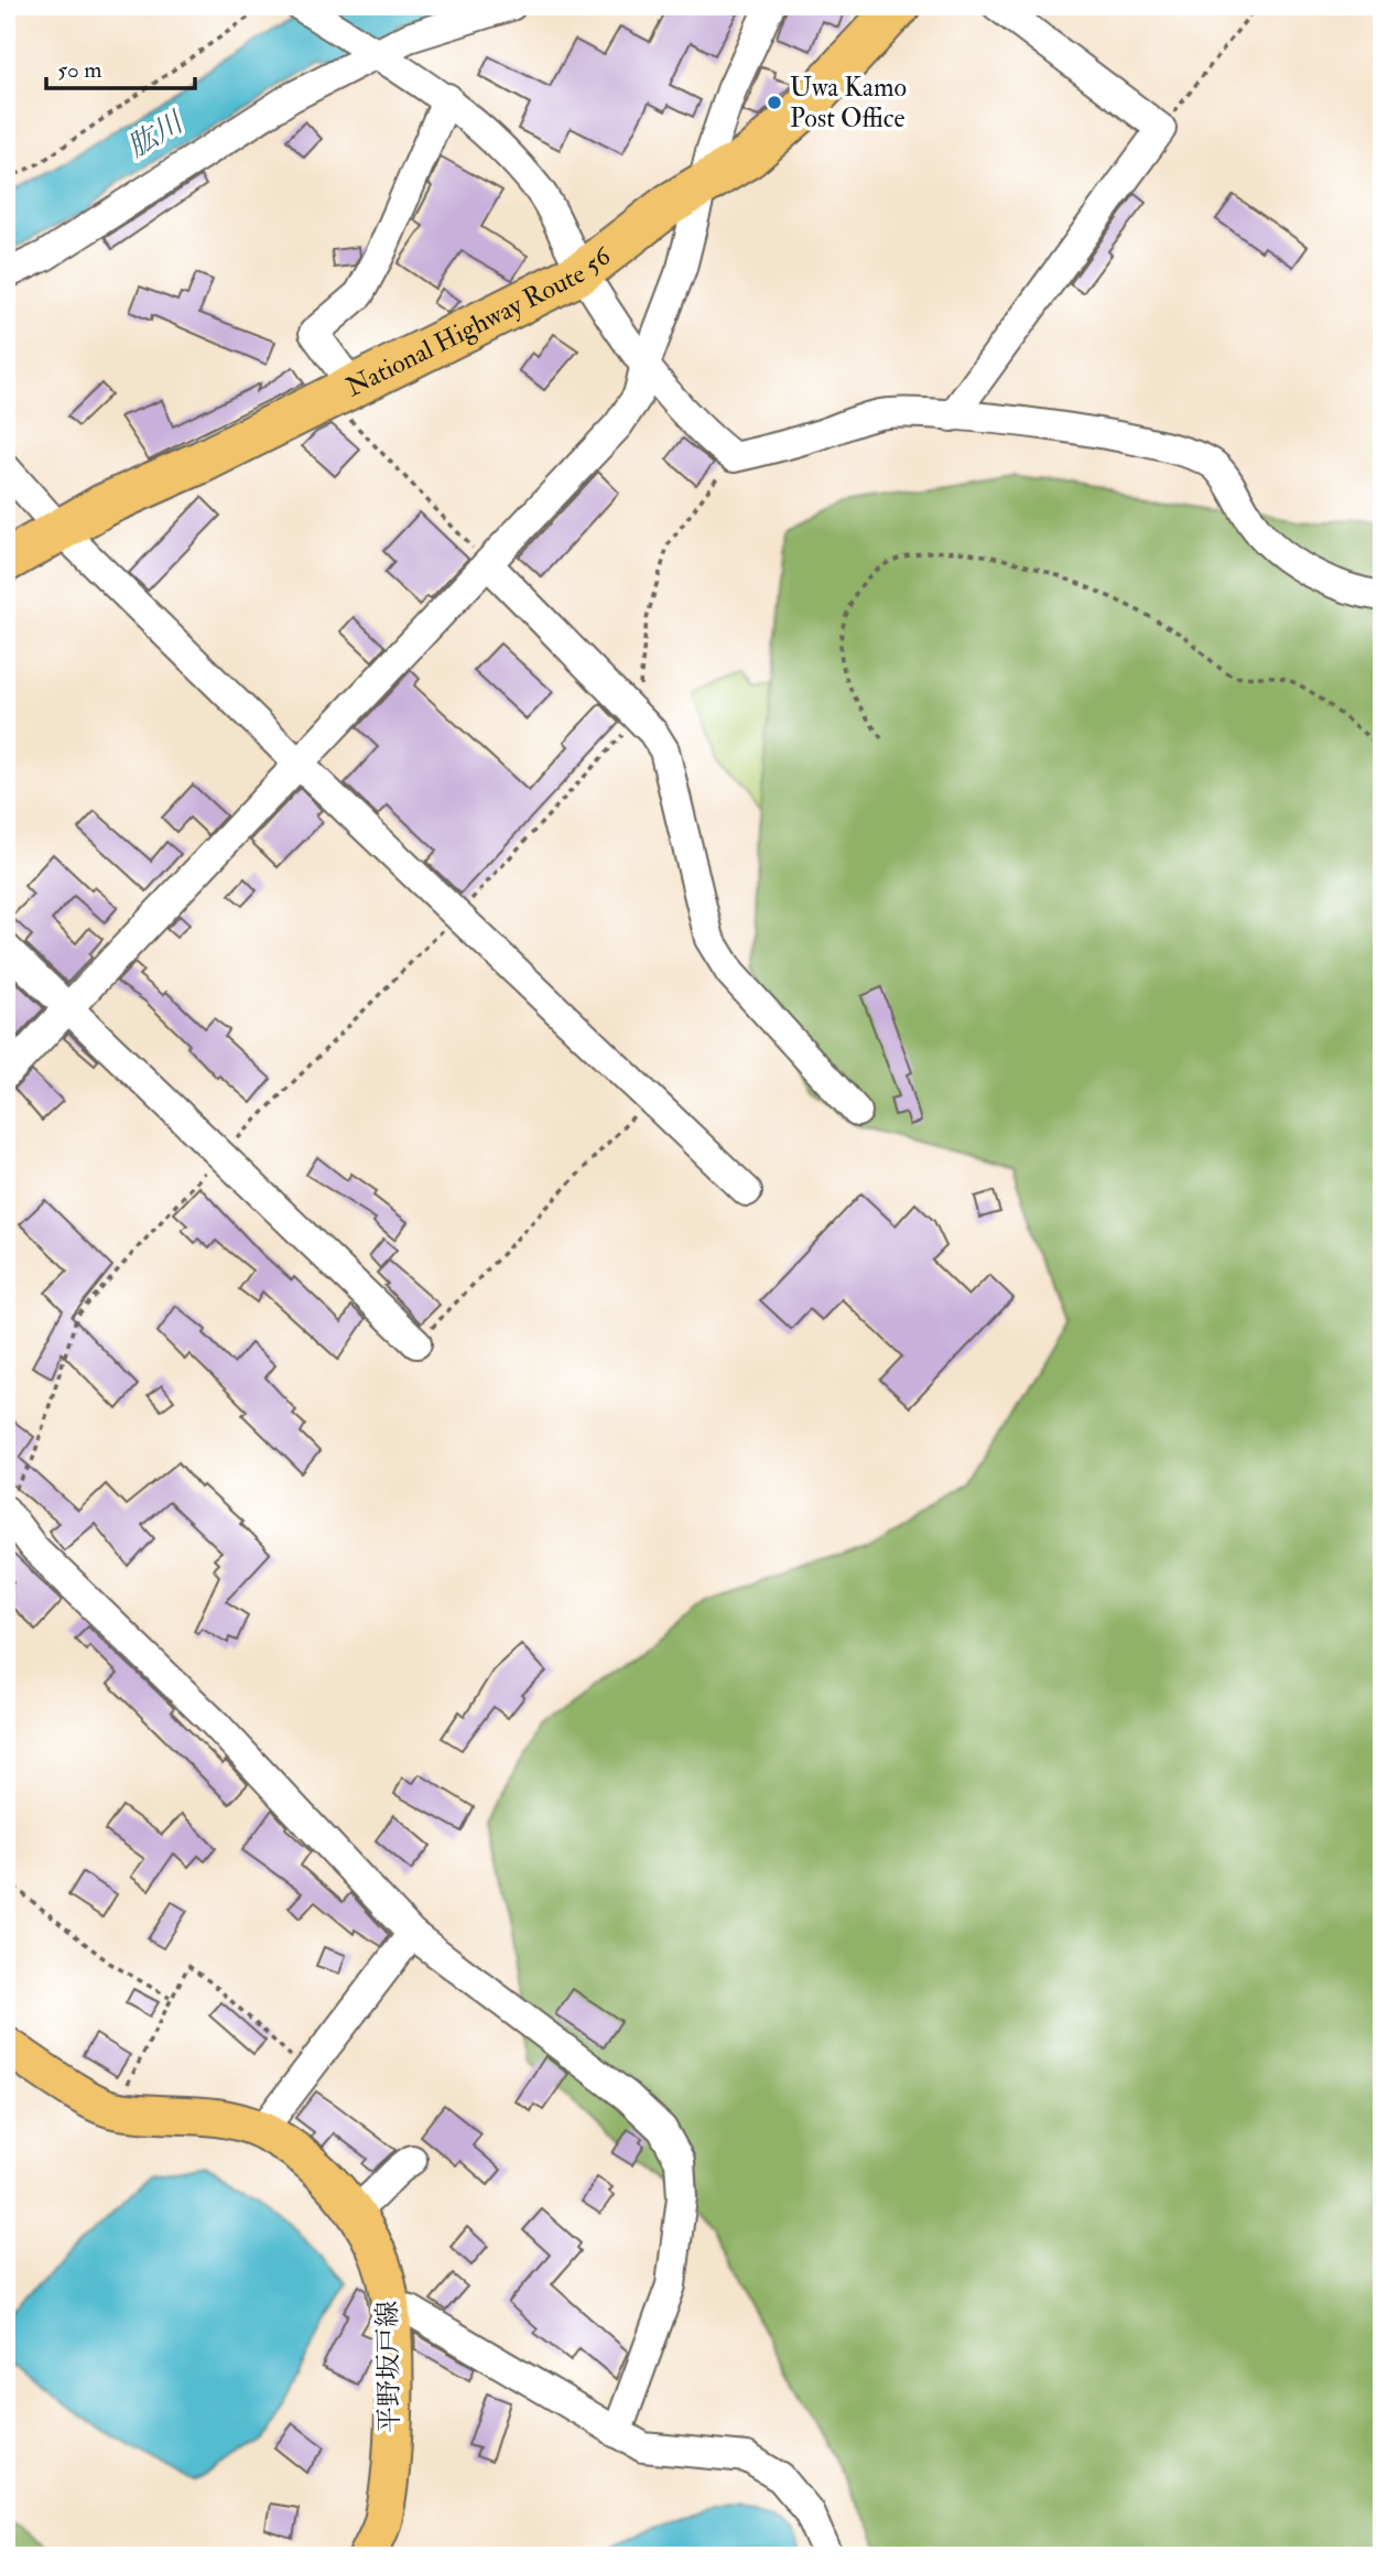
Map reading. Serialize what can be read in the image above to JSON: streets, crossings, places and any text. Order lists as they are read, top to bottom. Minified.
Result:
{"streets":{"highway":["National Highway Route 56"],"main road":["平野坂戸線"]},"water":["肱川"],"places":["Uwa Kamo Post Office"],"scale_bar":"50 m"}
